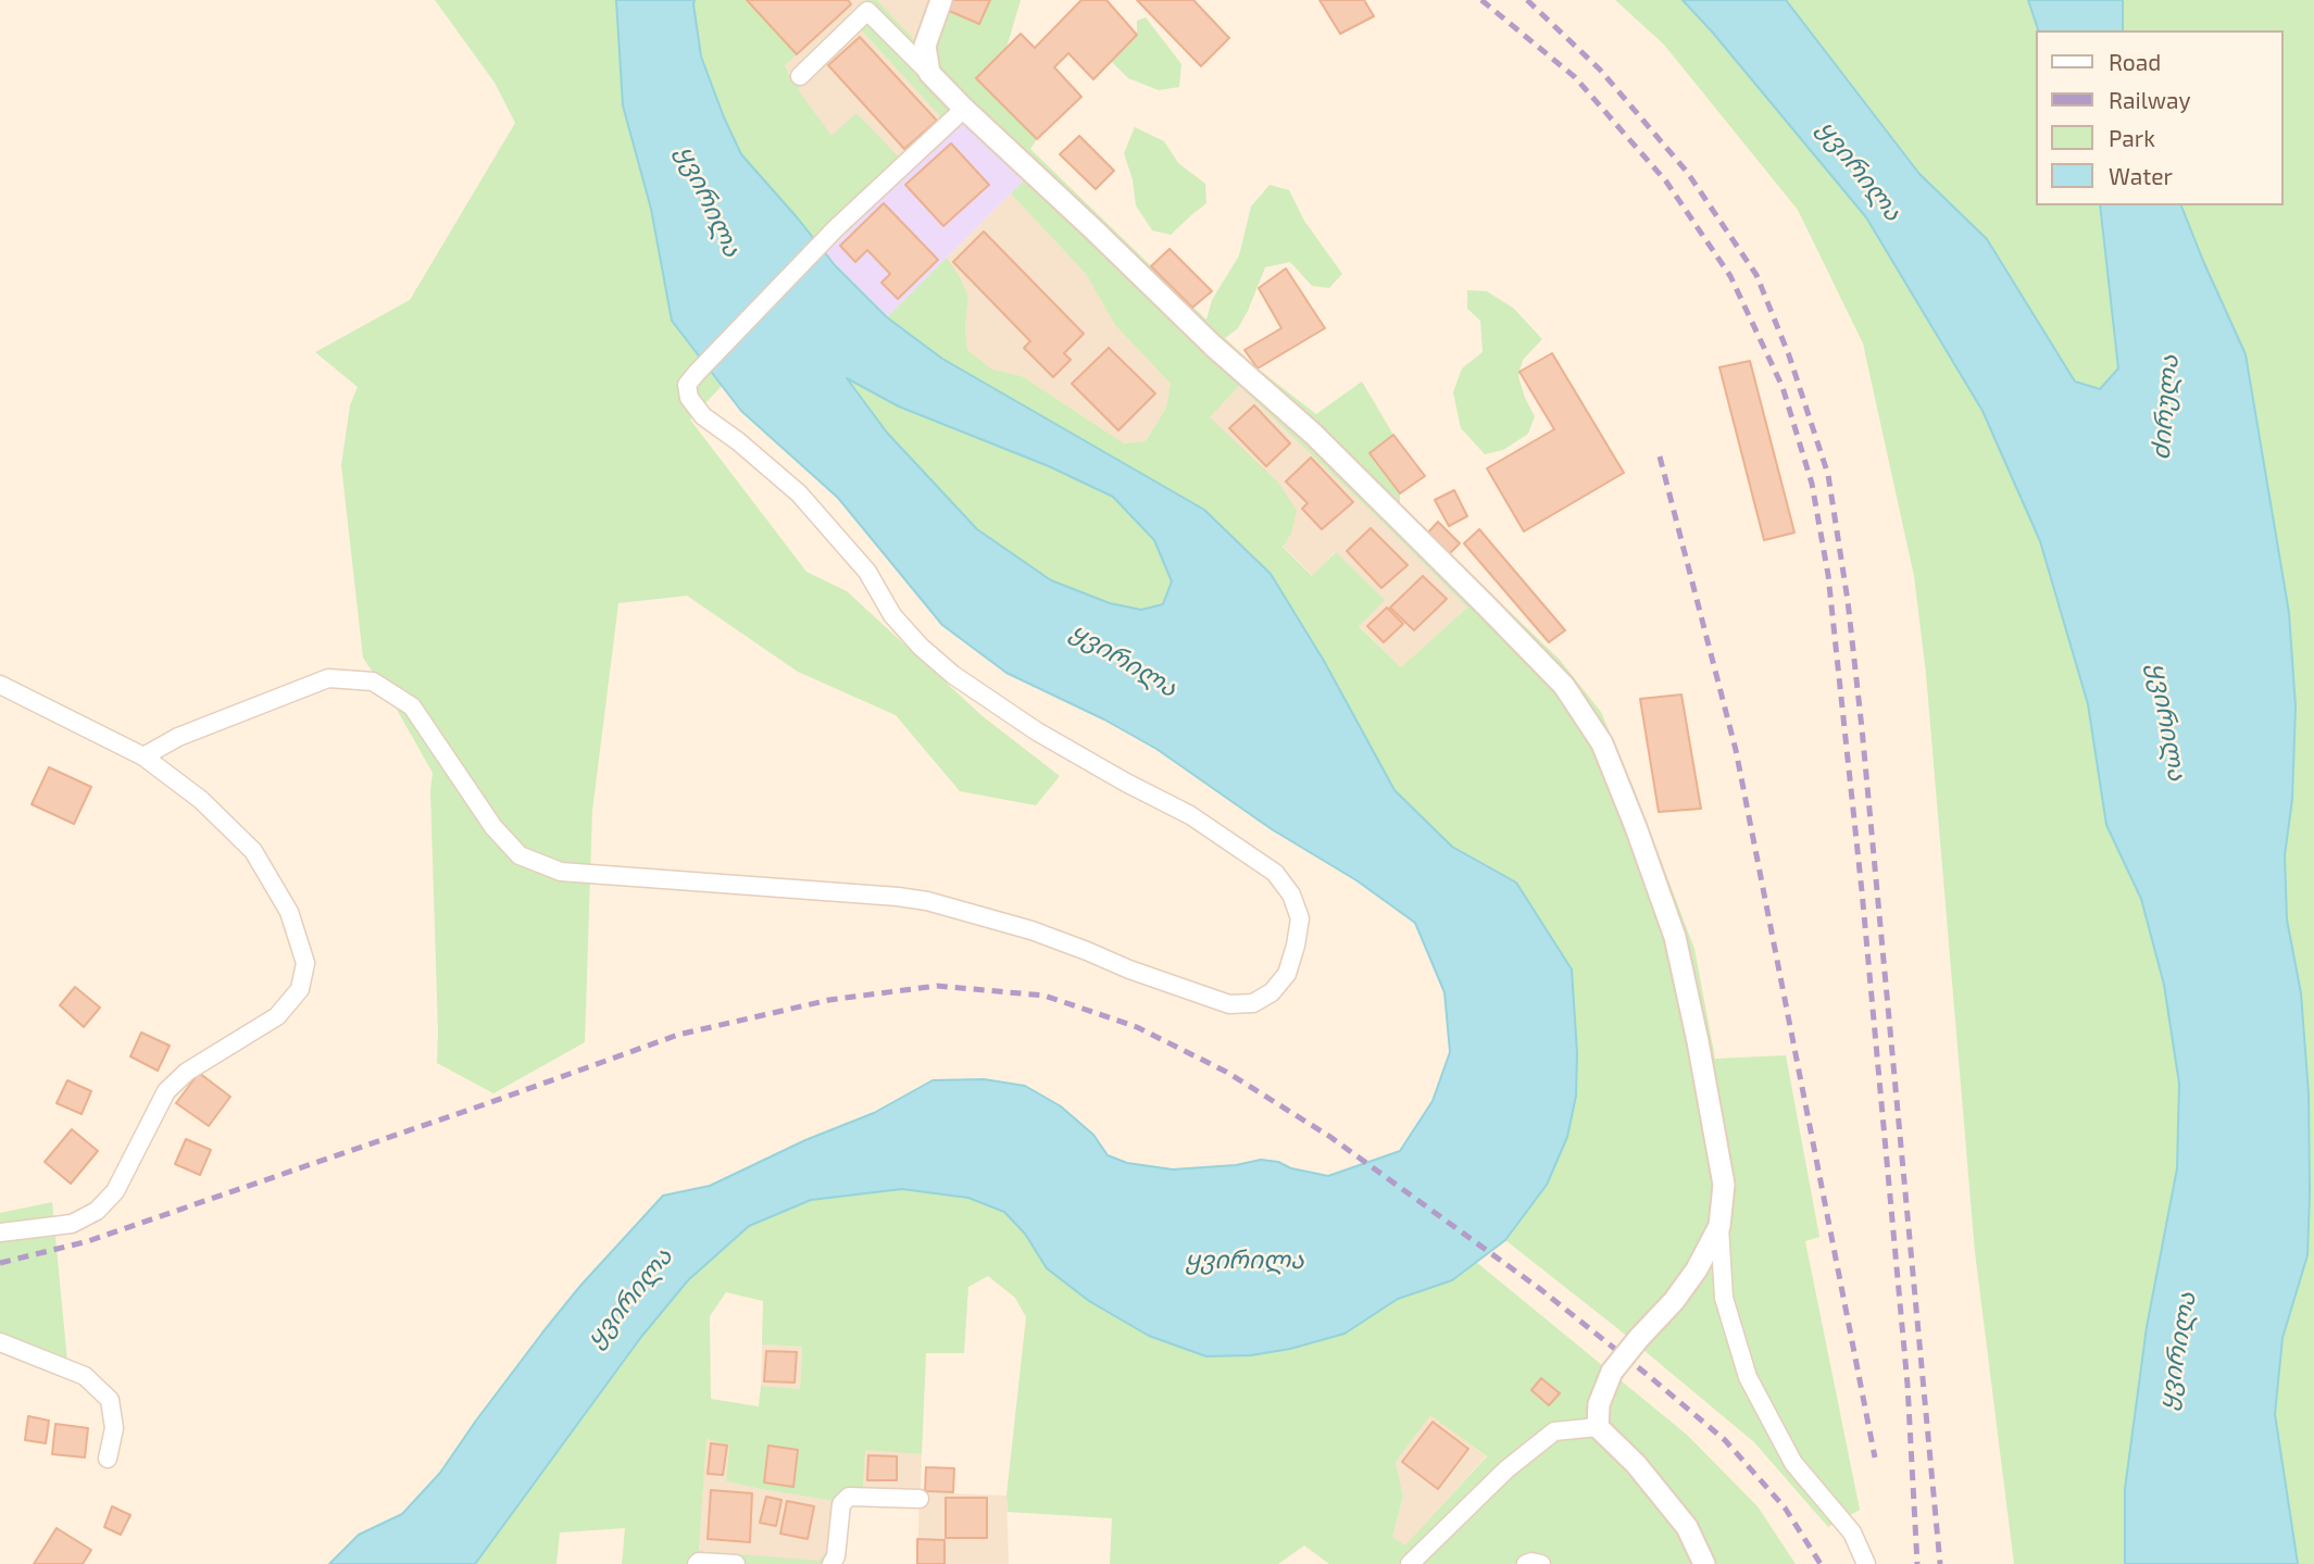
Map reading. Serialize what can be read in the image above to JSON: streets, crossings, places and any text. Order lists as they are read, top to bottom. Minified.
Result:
{"water":["ყვირილა","ძირულა"],"legend":["Road","Railway","Park","Water"]}
